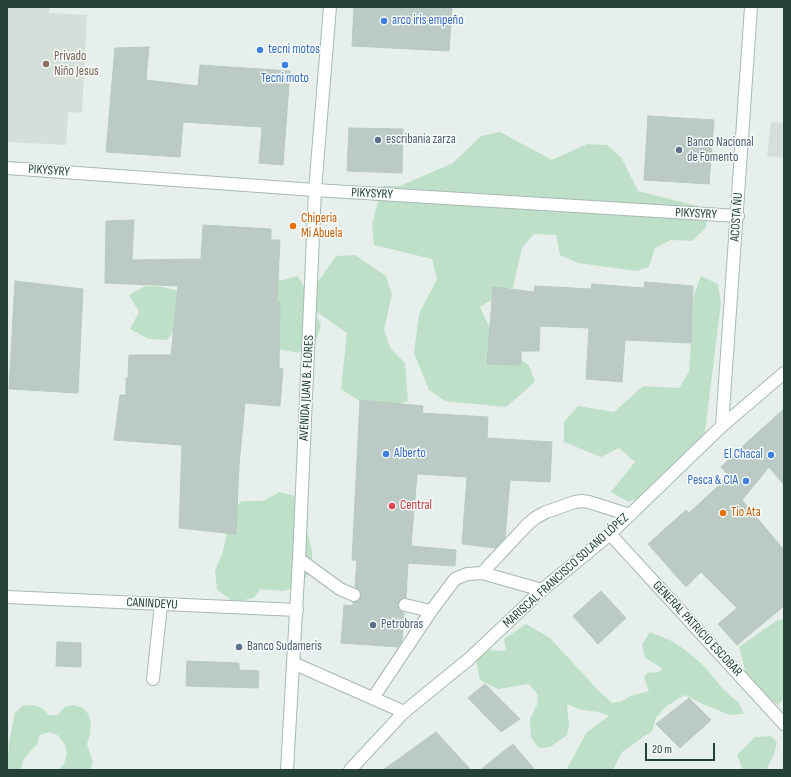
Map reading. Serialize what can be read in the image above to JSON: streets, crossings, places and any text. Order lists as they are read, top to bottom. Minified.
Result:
{"streets":{"street":["PIKYSYRY","ACOSTA ÑU","AVENIDA JUAN B. FLORES","MARISCAL FRANCISCO SOLANO LÓPEZ","CANINDEYU","GENERAL PATRICIO ESCOBAR"]},"crossings":[["PIKYSYRY","ACOSTA ÑU"],["PIKYSYRY","AVENIDA JUAN B. FLORES"],["ACOSTA ÑU","MARISCAL FRANCISCO SOLANO LÓPEZ"],["AVENIDA JUAN B. FLORES","CANINDEYU"],["MARISCAL FRANCISCO SOLANO LÓPEZ","GENERAL PATRICIO ESCOBAR"]],"places":["arco iris empeño","tecni motos","Privado Niño Jesus","Tecni moto","escribania zarza","Banco Nacional de Fomento","Chiperia Mi Abuela","Alberto","El Chacal","Pesca & CIA","Central","Tio Ata","Petrobras","Banco Sudameris"],"scale_bar":"20 m"}
